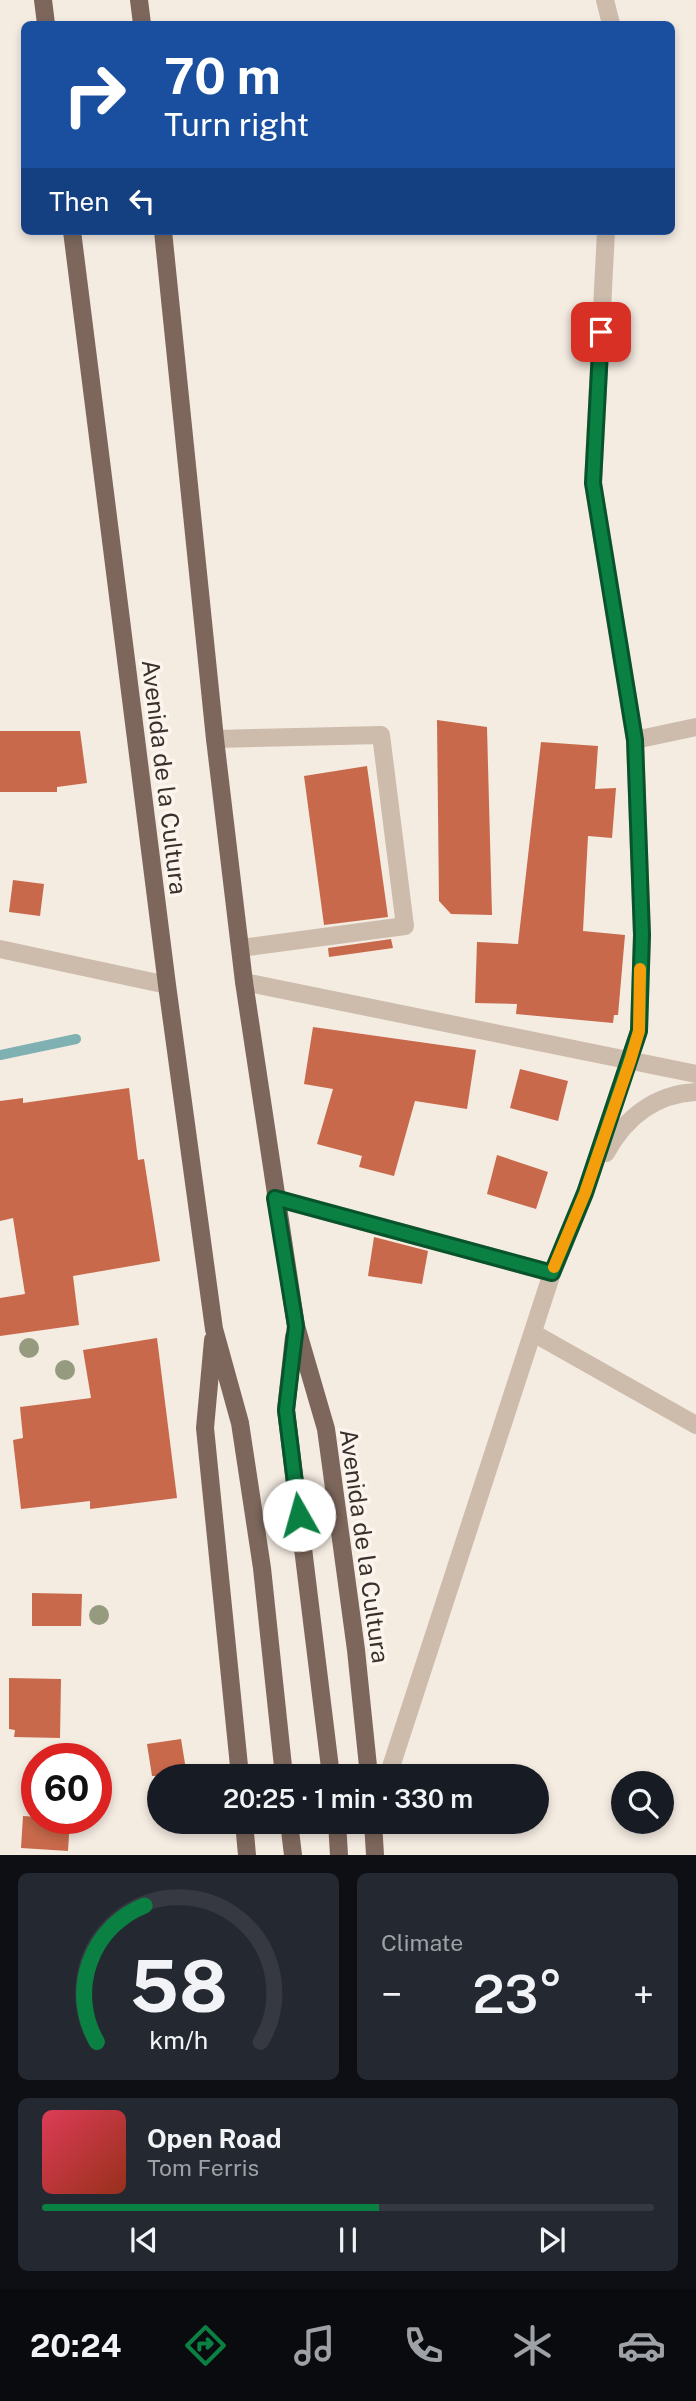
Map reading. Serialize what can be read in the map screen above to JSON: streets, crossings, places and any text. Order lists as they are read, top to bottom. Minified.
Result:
{"streets":{"main road":["Avenida de la Cultura"]},"page":{"turn":["70 m","Turn right"],"then":"Then","limit":"60","trip":"20:25 · 1 min · 330 m","tile":"Climate","heat":["−","23°","+"],"song":["Open Road","Tom Ferris"],"tabs":"20:24","gauge":["58","km/h"]}}
